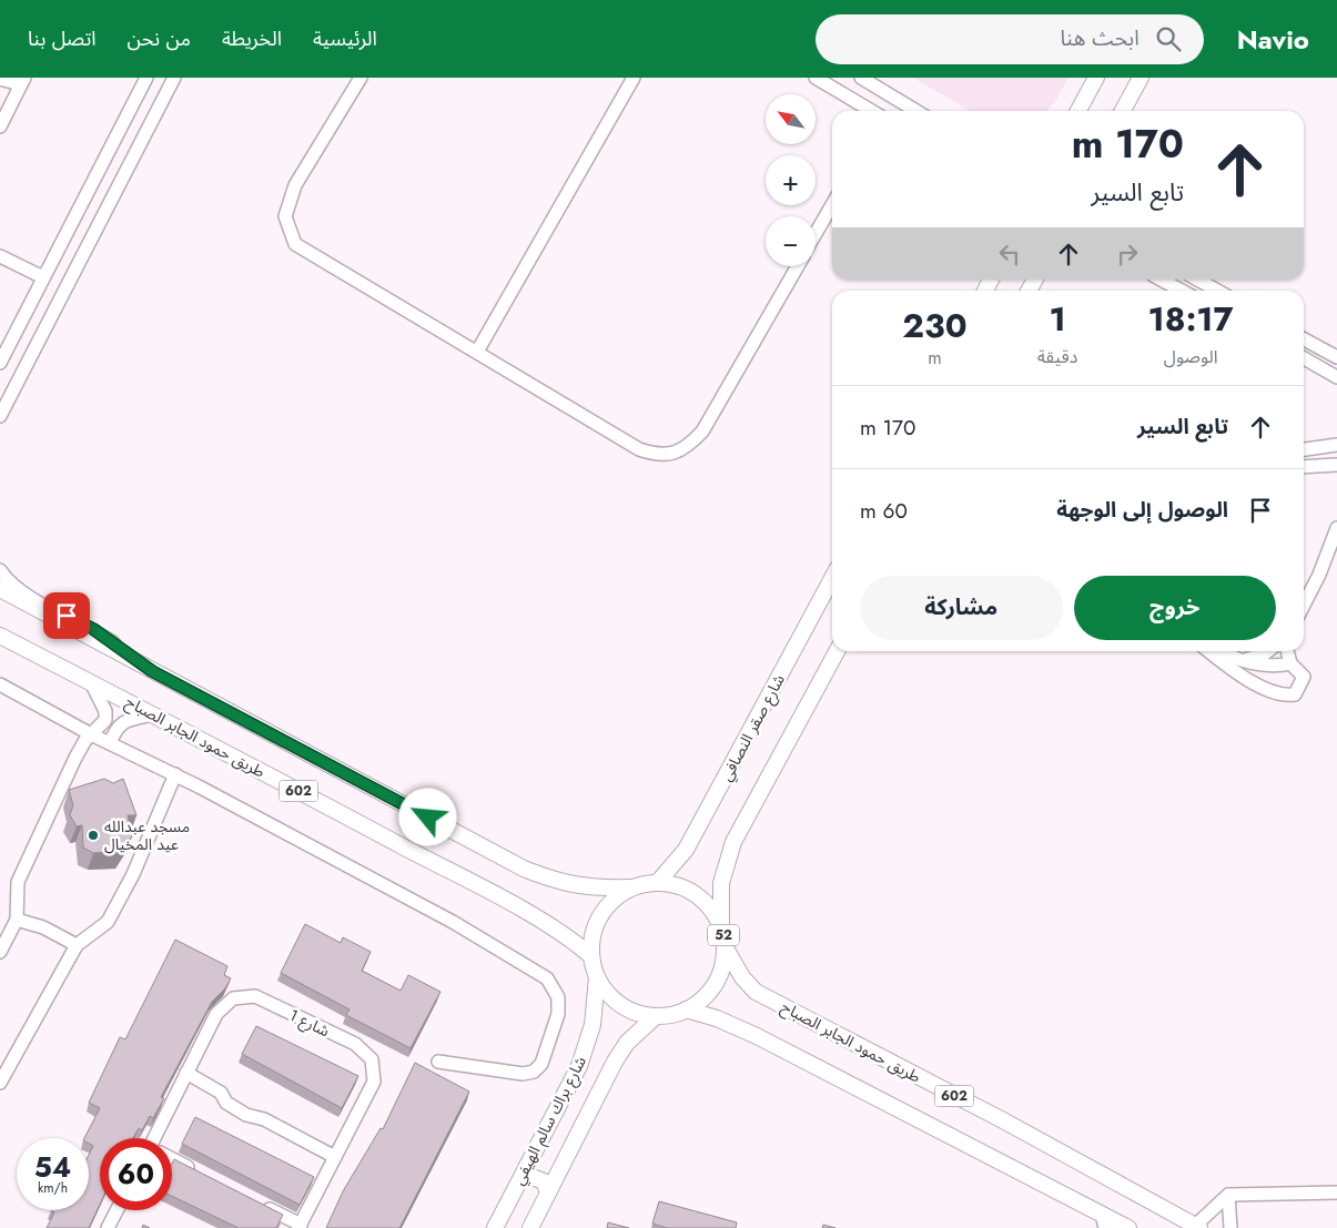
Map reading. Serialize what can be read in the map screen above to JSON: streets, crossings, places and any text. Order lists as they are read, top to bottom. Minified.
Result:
{"streets":{"main road":["شارع صقر النصافي","طريق حمود الجابر الصباح","602","52","شارع براك سالم الهيفي"],"street":["شارع 1"]},"crossings":[["شارع صقر النصافي","طريق حمود الجابر الصباح"],["شارع صقر النصافي","602"],["شارع صقر النصافي","52"],["شارع صقر النصافي","شارع براك سالم الهيفي"],["طريق حمود الجابر الصباح","602"],["طريق حمود الجابر الصباح","52"],["طريق حمود الجابر الصباح","شارع براك سالم الهيفي"],["602","52"],["602","شارع براك سالم الهيفي"],["52","شارع براك سالم الهيفي"]],"places":["مسجد عبدالله عيد المخيال"],"north":"top left","page":{"header":"Navio","search":"ابحث هنا","nav":["الرئيسية","الخريطة","من نحن","اتصل بنا"],"map_buttons":["+","−"],"turn":["170 m","تابع السير"],"eta":["18:17","الوصول","1","دقيقة","230","m"],"list":[{"name":"تابع السير","value":"170 m"},{"name":"الوصول إلى الوجهة","value":"60 m"}],"buttons":["خروج","مشاركة"],"speed":"54 km/h","limit":"60"}}
